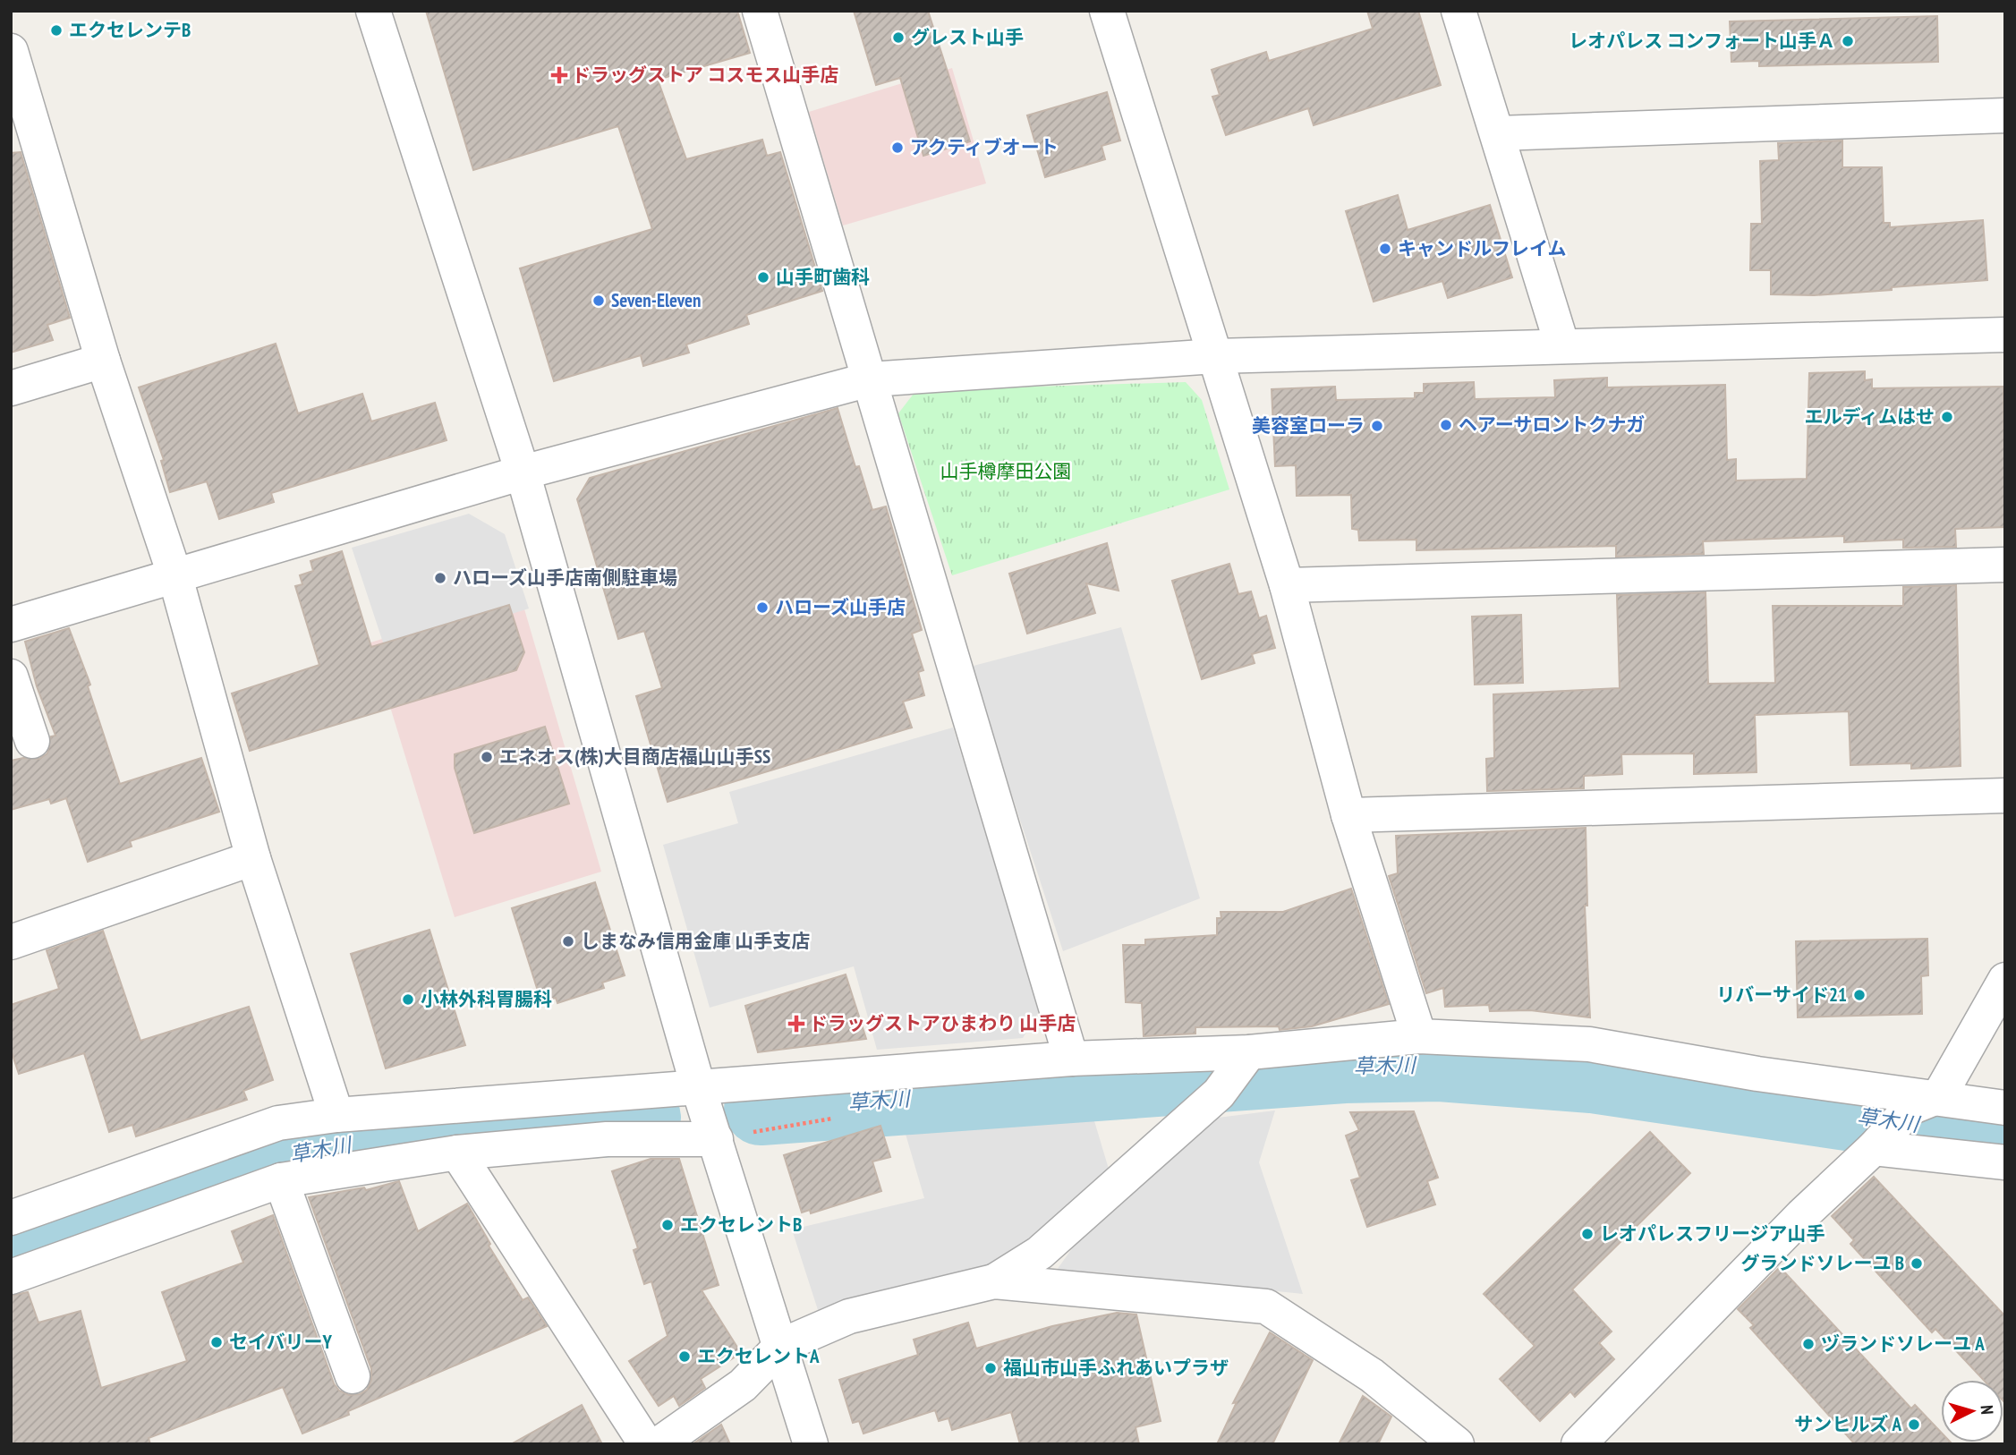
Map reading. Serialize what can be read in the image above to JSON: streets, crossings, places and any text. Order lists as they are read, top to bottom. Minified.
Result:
{"water":["草木川"],"parks":["山手樽摩田公園"],"places":{"other":["エクセレンテB","グレスト山手","レオパレス コンフォート山手Ａ","アクティブオート","キャンドルフレイム","山手町歯科","Seven-Eleven","エルディムはせ","ヘアーサロントクナガ","美容室ローラ","ハローズ山手店南側駐車場","ハローズ山手店","エネオス(株)大目商店福山山手SS","しまなみ信用金庫 山手支店","リバーサイド21","小林外科胃腸科","エクセレントB","レオパレスフリージア山手","グランドソレーユ B","セイバリーY","ヅランドソレーユ A","エクセレントA","福山市山手ふれあいプラザ","サンヒルズ A"],"health":["ドラッグストア コスモス山手店","ドラッグストアひまわり 山手店"]},"north":"right"}
